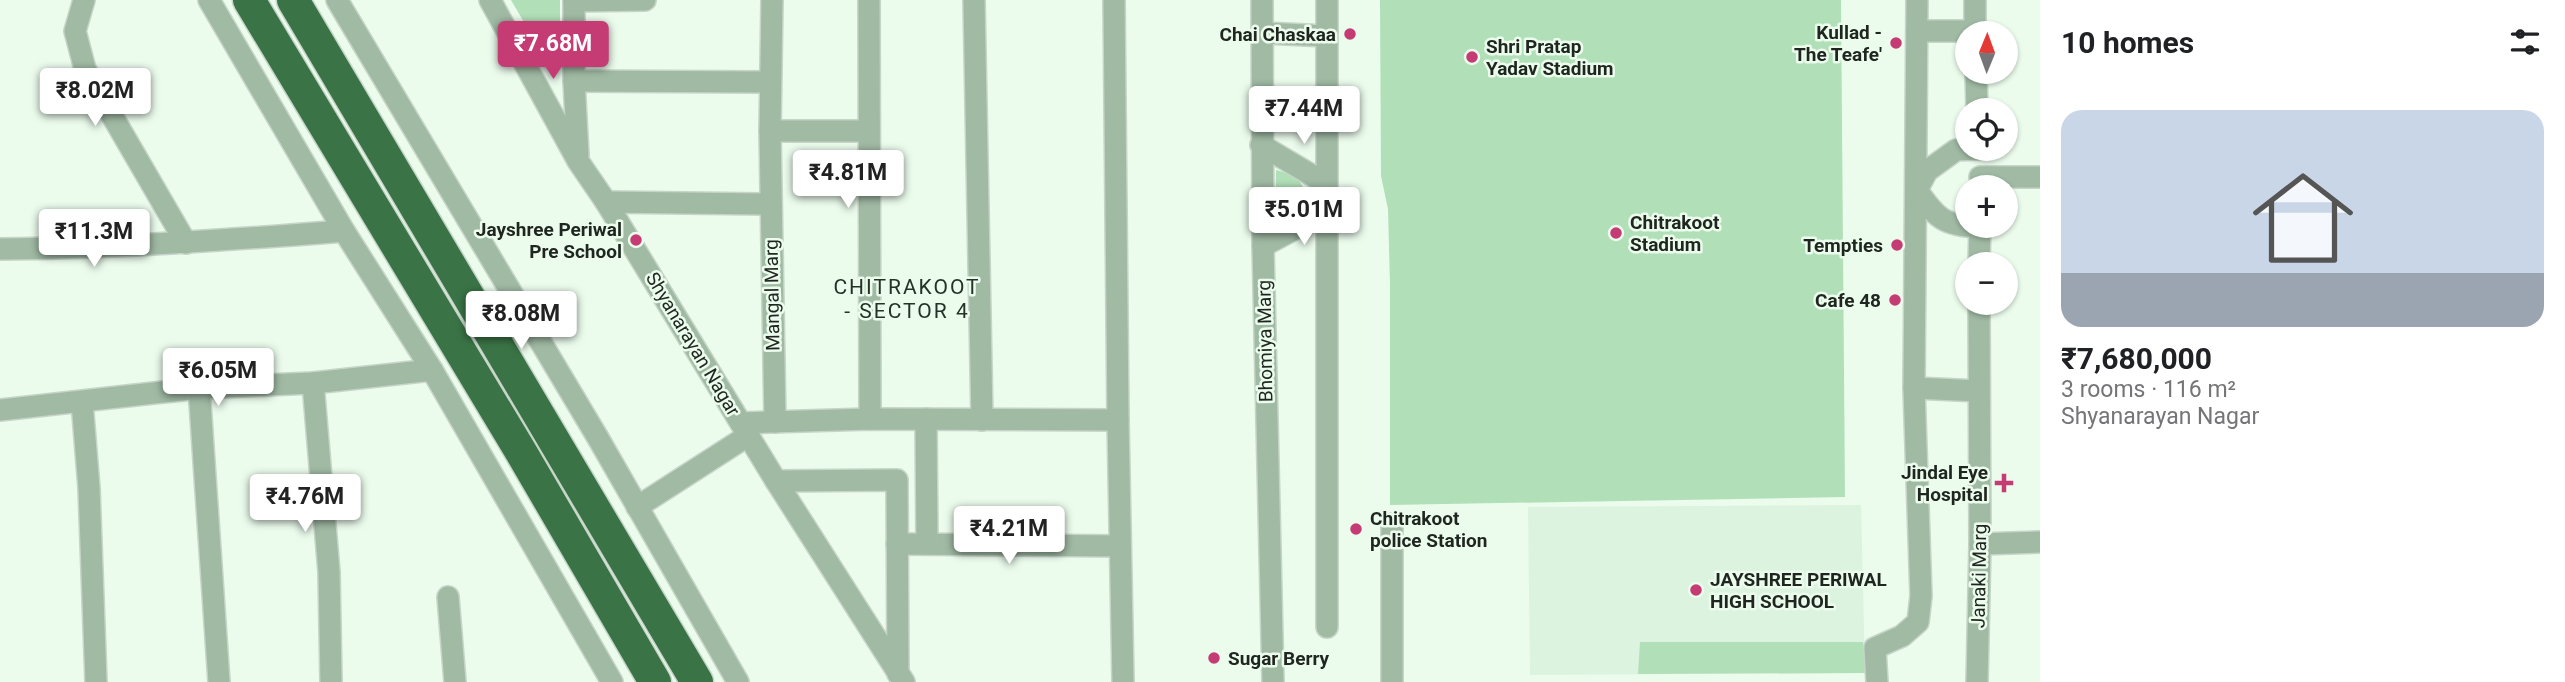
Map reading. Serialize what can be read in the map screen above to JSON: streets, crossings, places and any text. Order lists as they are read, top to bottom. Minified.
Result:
{"streets":{"street":["Mangal Marg","Bhomiya Marg","Shyanarayan Nagar","Janaki Marg"]},"districts":["CHITRAKOOT - SECTOR 4"],"places":{"other":["Chai Chaskaa","Kullad - The Teafe'","Shri Pratap Yadav Stadium","Chitrakoot Stadium","Jayshree Periwal Pre School","Tempties","Cafe 48","Chitrakoot police Station","JAYSHREE PERIWAL HIGH SCHOOL","Sugar Berry"],"health":["Jindal Eye Hospital"]},"north":"top","page":{"heading":"10 homes","map_buttons":["+","−"],"price":["₹7.68M","₹8.02M","₹7.44M","₹4.81M","₹5.01M","₹11.3M","₹8.08M","₹6.05M","₹4.76M","₹4.21M"],"list":[{"name":"₹7,680,000","note":"3 rooms · 116 m² · Shyanarayan Nagar"}]}}
